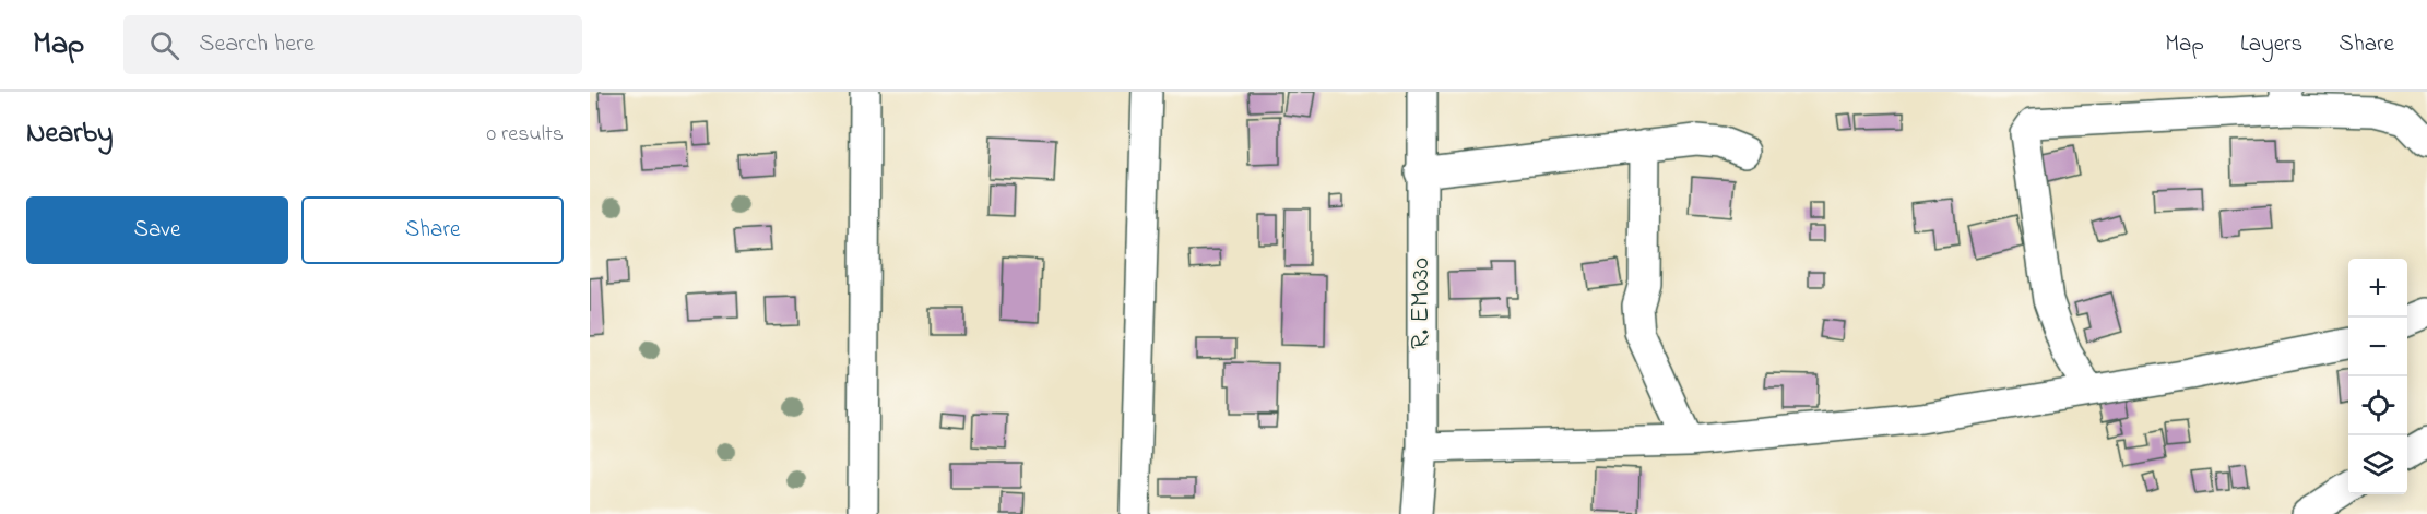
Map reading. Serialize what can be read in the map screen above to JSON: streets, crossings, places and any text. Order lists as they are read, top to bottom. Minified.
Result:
{"streets":{"street":["R. EM030"]},"page":{"header":"Map","search":"Search here","nav":["Map","Layers","Share"],"heading":["Nearby","0 results"],"buttons":["Save","Share"],"map_buttons":["+","−"]}}
